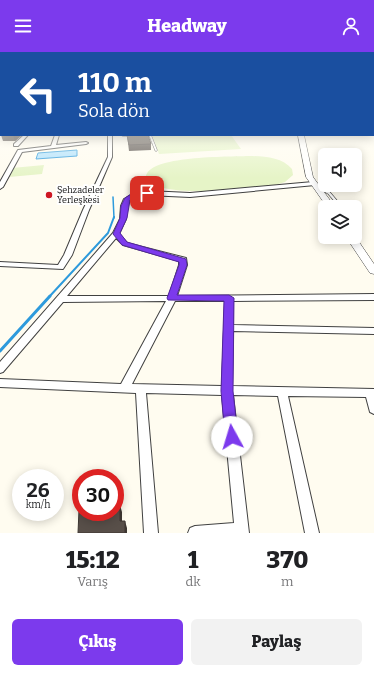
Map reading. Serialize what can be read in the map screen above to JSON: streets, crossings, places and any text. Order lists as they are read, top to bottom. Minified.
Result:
{"places":["Şehzadeler Yerleşkesi"],"page":{"header":"Headway","turn":["110 m","Sola dön"],"speed":"26 km/h","limit":"30","eta":["15:12","Varış","1","dk","370","m"],"buttons":["Çıkış","Paylaş"]}}
